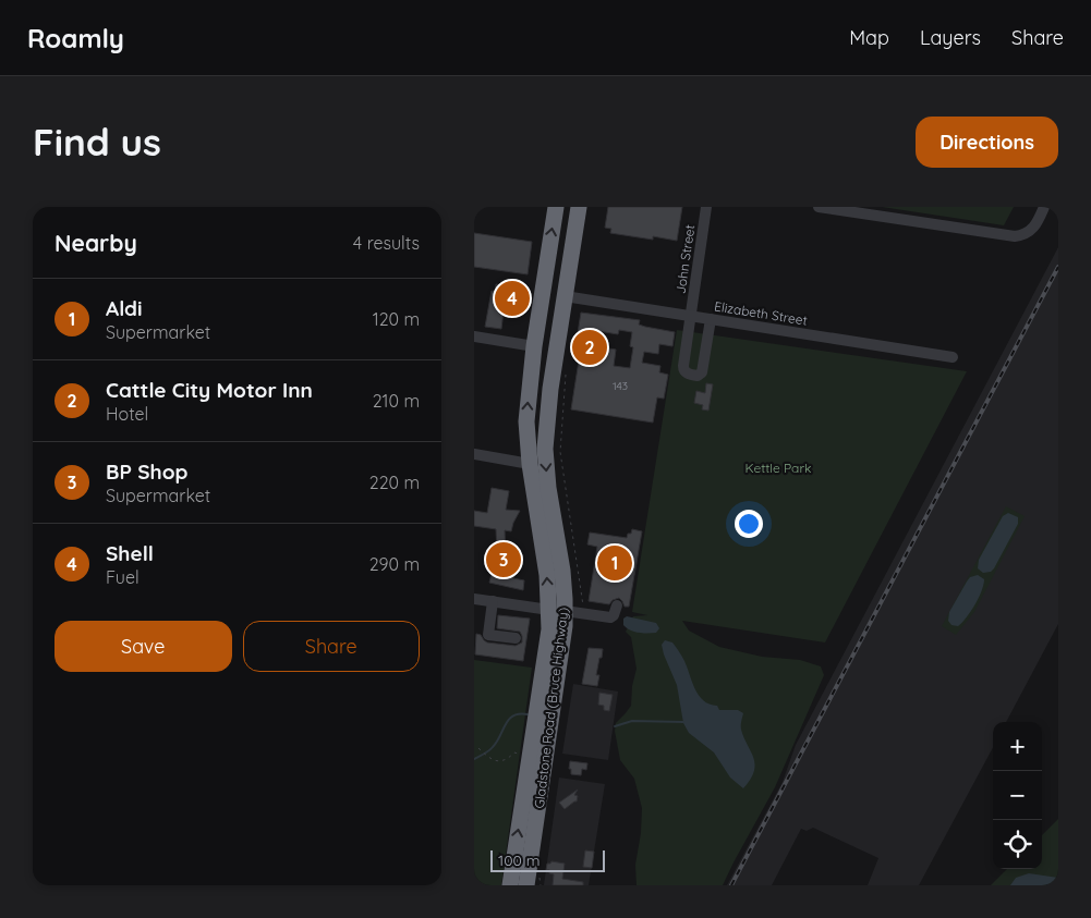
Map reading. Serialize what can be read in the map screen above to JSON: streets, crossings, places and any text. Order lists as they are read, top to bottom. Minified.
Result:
{"streets":{"highway":["Gladstone Road (Bruce Highway)"],"street":["John Street","Elizabeth Street"]},"crossings":[["John Street","Elizabeth Street"],["Elizabeth Street","Gladstone Road (Bruce Highway)"]],"parks":["Kettle Park"],"house_numbers":["143"],"scale_bar":"100 m","page":{"header":"Roamly","nav":["Map","Layers","Share"],"buttons":["Directions",["Save","Share"]],"title":"Find us","heading":["Nearby","4 results"],"list":[{"mark":"1","name":"Aldi","note":"Supermarket","value":"120 m"},{"mark":"2","name":"Cattle City Motor Inn","note":"Hotel","value":"210 m"},{"mark":"3","name":"BP Shop","note":"Supermarket","value":"220 m"},{"mark":"4","name":"Shell","note":"Fuel","value":"290 m"}],"pins":["4","2","3","1"],"map_buttons":["+","−"],"scale":"100 m"}}
